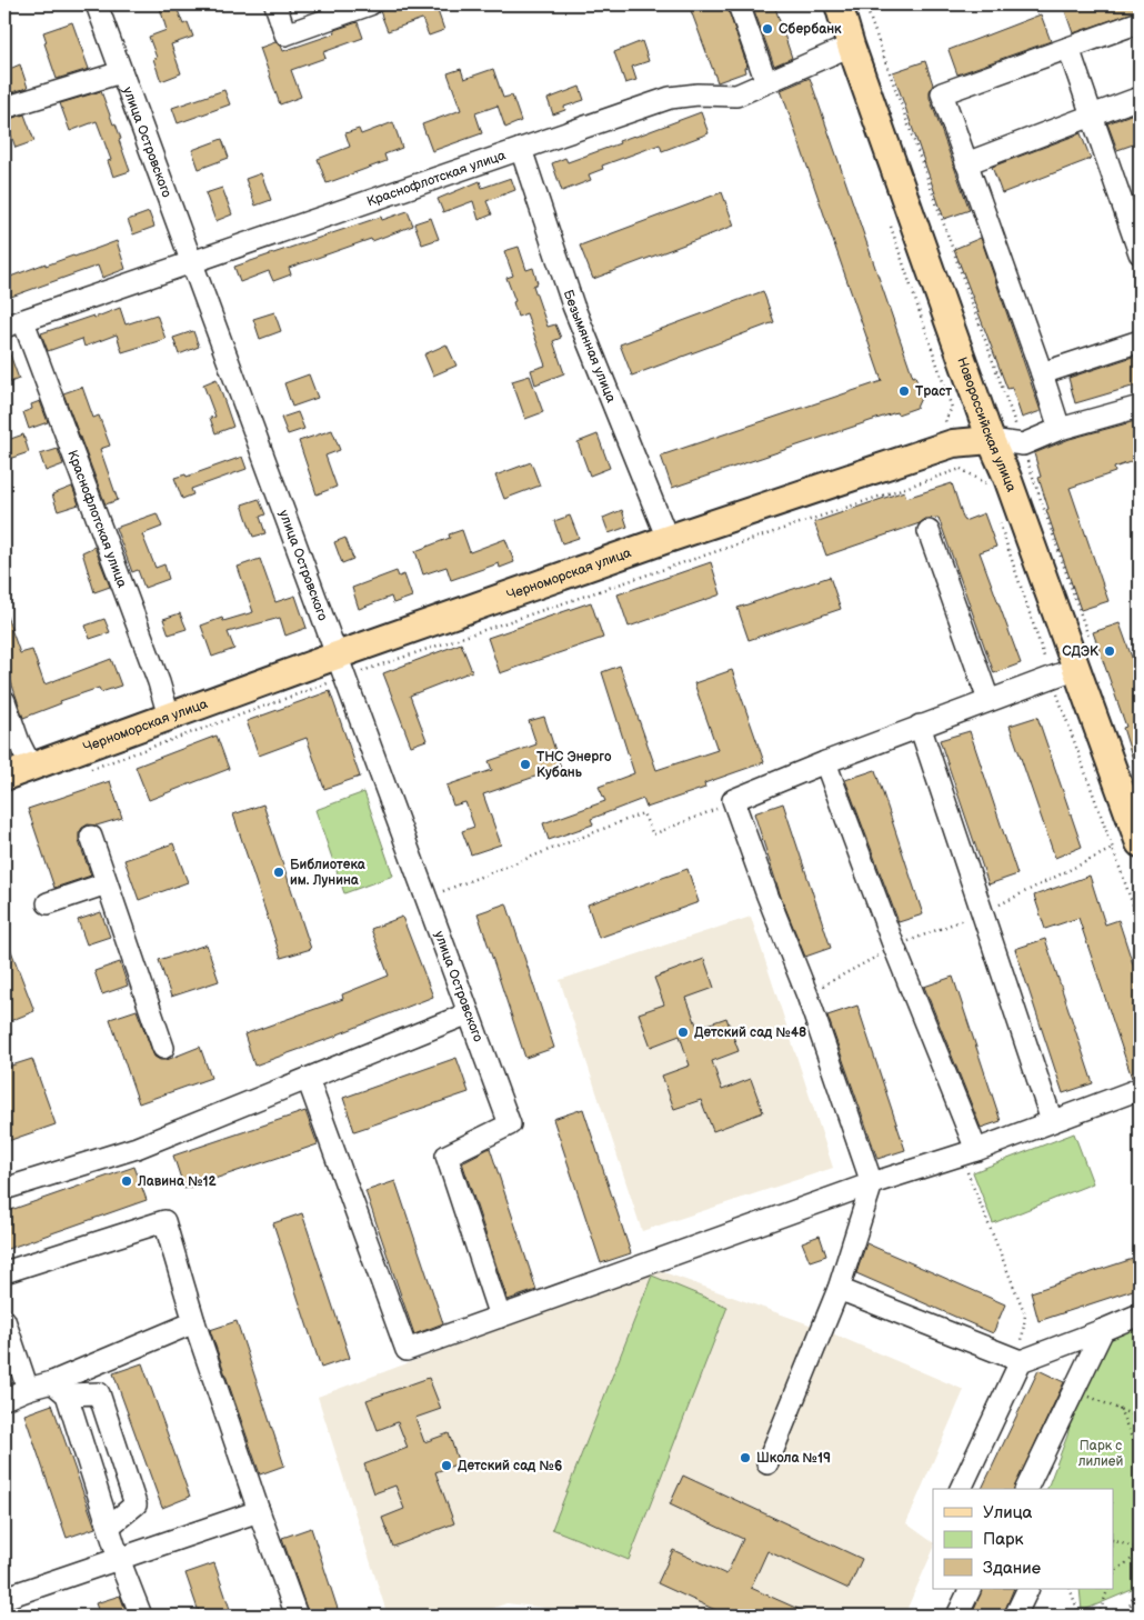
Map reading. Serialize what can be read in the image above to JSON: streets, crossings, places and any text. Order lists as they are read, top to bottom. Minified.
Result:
{"streets":{"main road":["Новороссийская улица","Черноморская улица"],"street":["улица Островского","Краснофлотская улица","Безымянная улица"]},"crossings":[["улица Островского","Краснофлотская улица"],["улица Островского","Черноморская улица"],["Краснофлотская улица","Безымянная улица"],["Краснофлотская улица","Новороссийская улица"],["Краснофлотская улица","Черноморская улица"],["Безымянная улица","Черноморская улица"],["Новороссийская улица","Черноморская улица"]],"parks":["Парк с лилией"],"places":["Сбербанк","Траст","СДЭК","ТНС Энерго Кубань","Библиотека им. Лунина","Детский сад №48","Лавина №12","Школа №19","Детский сад №6"],"legend":["Улица","Парк","Здание"]}
